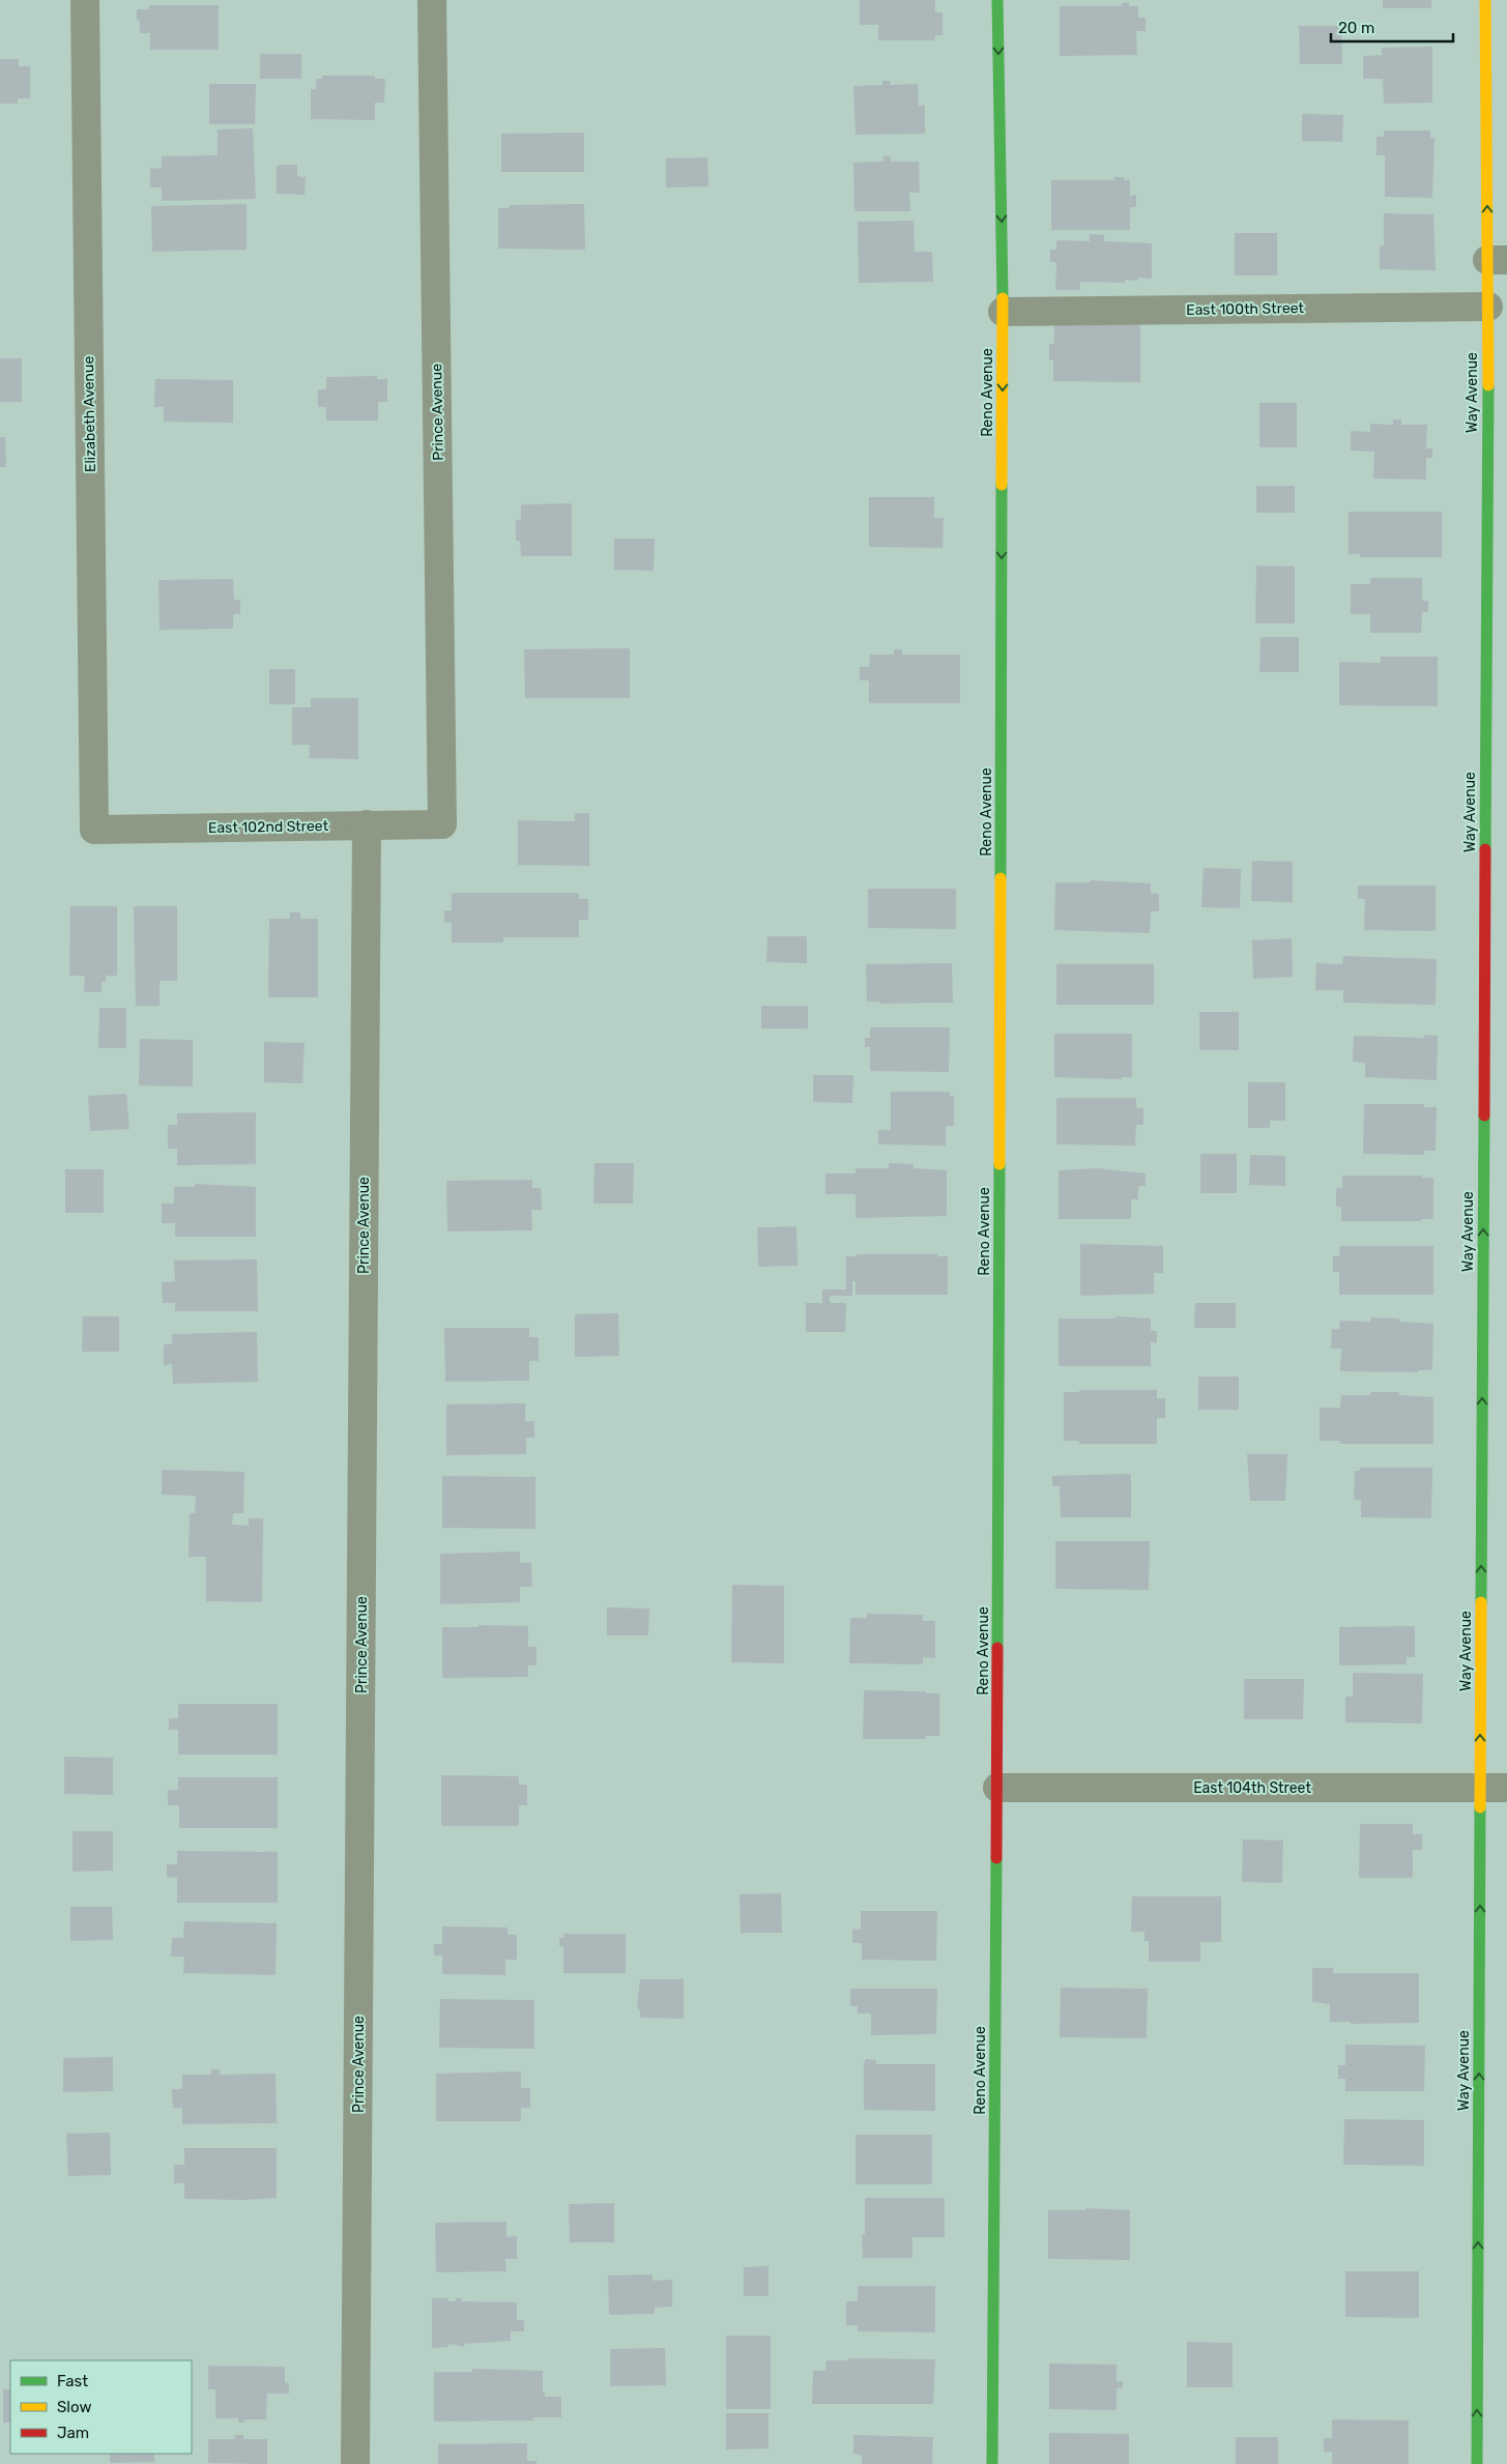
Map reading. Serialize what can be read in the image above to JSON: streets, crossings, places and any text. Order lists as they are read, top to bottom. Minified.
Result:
{"streets":{"street":["East 100th Street","Reno Avenue","Way Avenue","Prince Avenue","Elizabeth Avenue","East 102nd Street","East 104th Street"]},"crossings":[["East 100th Street","Reno Avenue"],["East 100th Street","Way Avenue"],["Reno Avenue","East 104th Street"],["Way Avenue","East 104th Street"],["Prince Avenue","East 102nd Street"],["Elizabeth Avenue","East 102nd Street"]],"one_way":["Reno Avenue","Way Avenue"],"legend":["Fast","Slow","Jam"],"scale_bar":"20 m"}
